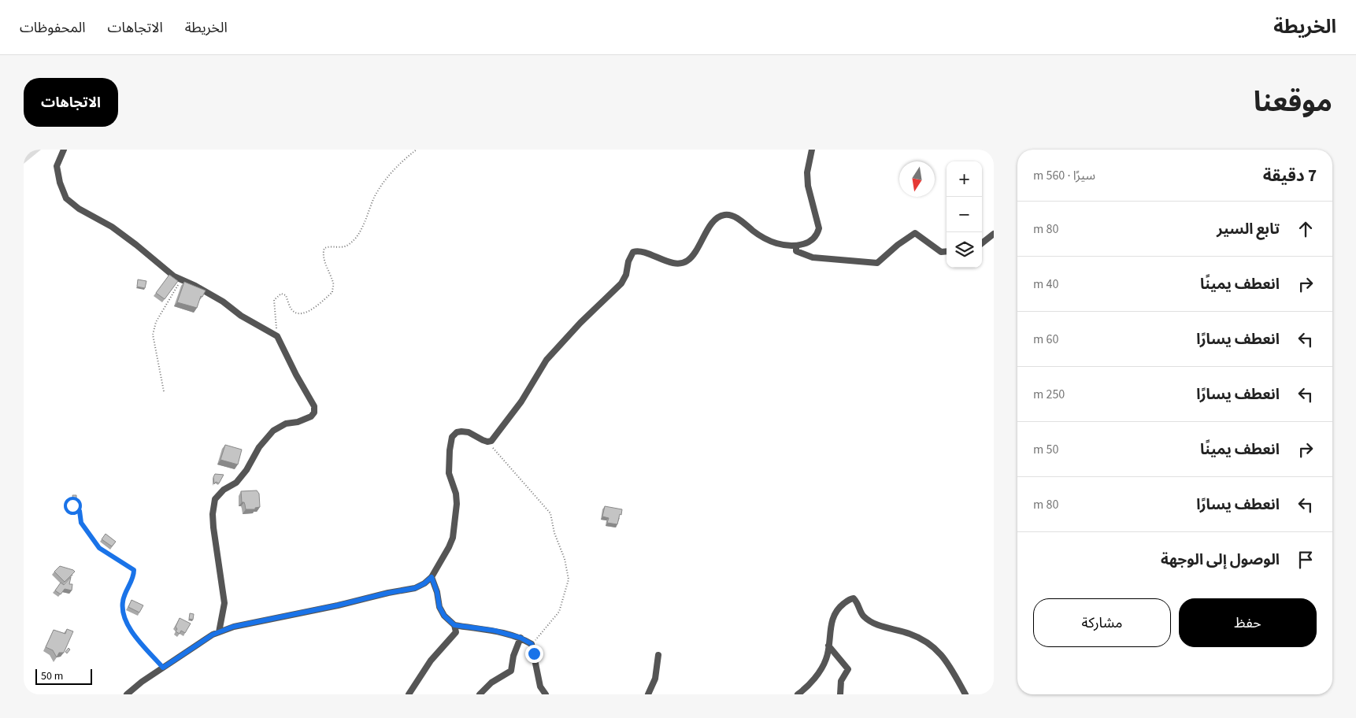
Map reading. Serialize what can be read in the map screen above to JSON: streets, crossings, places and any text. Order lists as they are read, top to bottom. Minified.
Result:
{"scale_bar":"50 m","north":"bottom","page":{"header":"الخريطة","nav":["الخريطة","الاتجاهات","المحفوظات"],"title":"موقعنا","buttons":["الاتجاهات",["حفظ","مشاركة"]],"heading":["7 دقيقة","سيرًا · 560 m"],"map_buttons":["+","−"],"list":[["تابع السير","80 m"],["انعطف يمينًا","40 m"],["انعطف يسارًا","60 m"],["انعطف يسارًا","250 m"],["انعطف يمينًا","50 m"],["انعطف يسارًا","80 m"],"الوصول إلى الوجهة"],"scale":"50 m"}}
